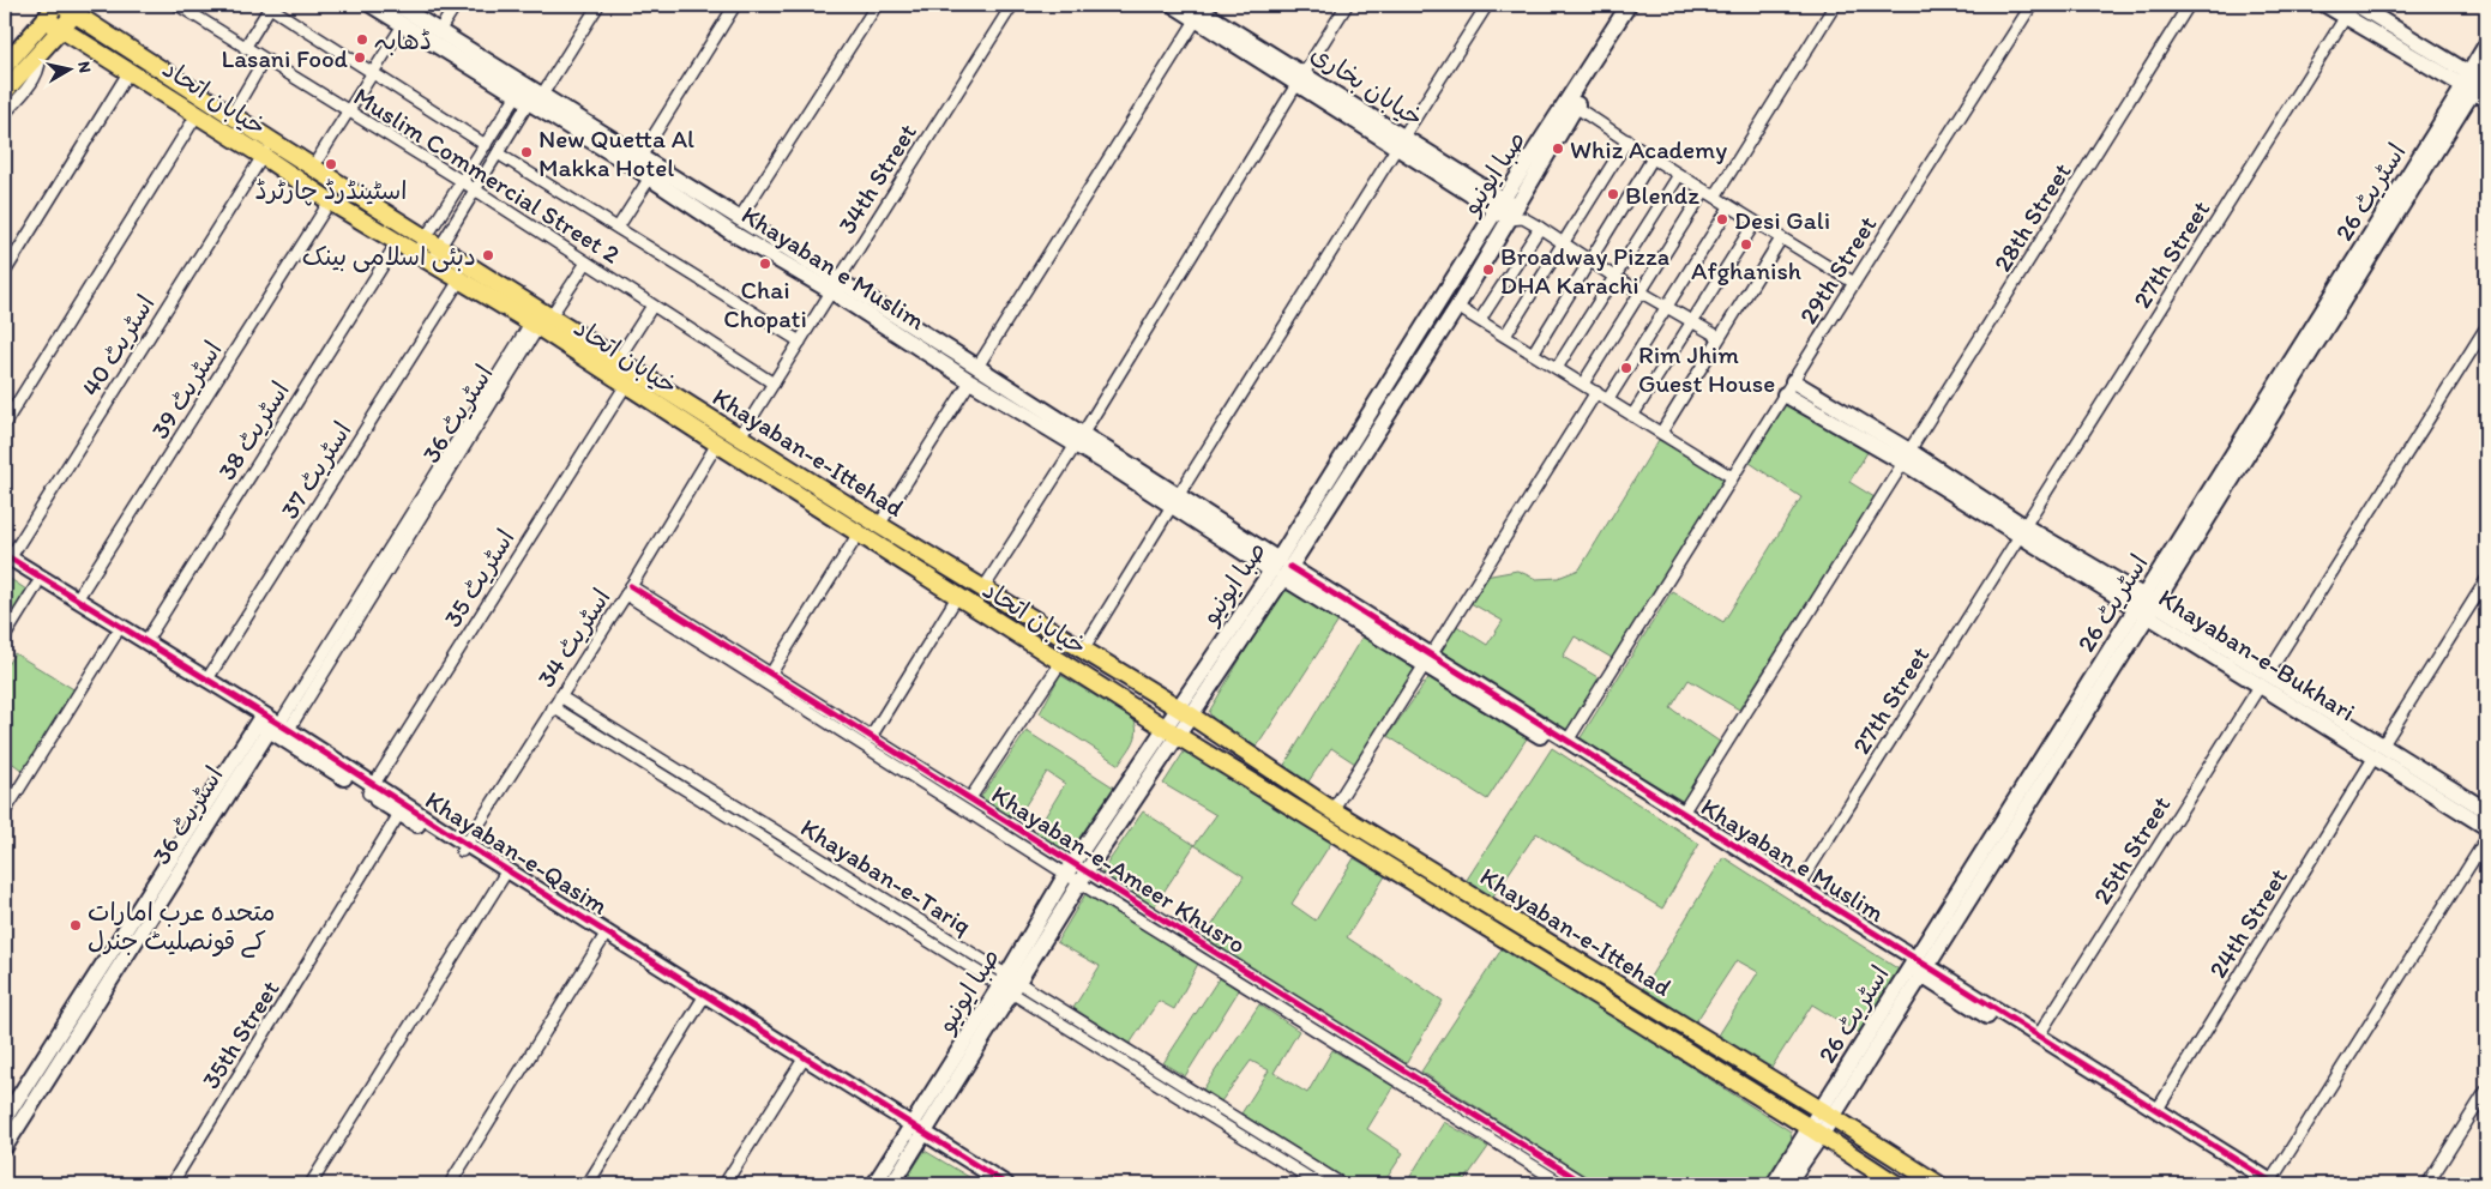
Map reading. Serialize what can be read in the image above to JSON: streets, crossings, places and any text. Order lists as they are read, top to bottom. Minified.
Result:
{"streets":{"main road":["خیابان اتحاد","Khayaban-e-Ittehad"],"street":["صبا ایونیو","Muslim Commercial Street 2","34th Street","اسٹریٹ 26","28th Street","27th Street","Khayaban e Muslim","29th Street","اسٹریٹ 40","اسٹریٹ 39","اسٹریٹ 36","اسٹریٹ 38","اسٹریٹ 37","اسٹریٹ 35","اسٹریٹ 34","Khayaban-e-Bukhari","25th Street","Khayaban-e-Qasim","Khayaban-e-Ameer Khusro","Khayaban-e-Tariq","24th Street","35th Street"]},"crossings":[["خیابان اتحاد","صبا ایونیو"],["خیابان اتحاد","اسٹریٹ 40"],["خیابان اتحاد","اسٹریٹ 39"],["خیابان اتحاد","اسٹریٹ 36"],["خیابان اتحاد","اسٹریٹ 38"],["خیابان اتحاد","Khayaban-e-Ittehad"],["خیابان اتحاد","اسٹریٹ 37"],["خیابان اتحاد","اسٹریٹ 35"],["خیابان اتحاد","اسٹریٹ 34"],["صبا ایونیو","Khayaban e Muslim"],["صبا ایونیو","Khayaban-e-Ittehad"],["صبا ایونیو","Khayaban-e-Qasim"],["صبا ایونیو","Khayaban-e-Ameer Khusro"],["صبا ایونیو","Khayaban-e-Tariq"],["Muslim Commercial Street 2","34th Street"],["Muslim Commercial Street 2","اسٹریٹ 36"],["34th Street","Khayaban e Muslim"],["34th Street","Khayaban-e-Ittehad"],["اسٹریٹ 26","Khayaban e Muslim"],["اسٹریٹ 26","Khayaban-e-Ittehad"],["اسٹریٹ 26","Khayaban-e-Bukhari"],["28th Street","Khayaban e Muslim"],["28th Street","Khayaban-e-Bukhari"],["27th Street","Khayaban e Muslim"],["27th Street","Khayaban-e-Bukhari"],["Khayaban e Muslim","29th Street"],["Khayaban e Muslim","25th Street"],["Khayaban e Muslim","24th Street"],["29th Street","Khayaban-e-Bukhari"],["اسٹریٹ 40","Khayaban-e-Qasim"],["اسٹریٹ 39","Khayaban-e-Qasim"],["اسٹریٹ 36","Khayaban-e-Ittehad"],["اسٹریٹ 36","Khayaban-e-Qasim"],["اسٹریٹ 38","Khayaban-e-Qasim"],["اسٹریٹ 37","Khayaban-e-Qasim"],["اسٹریٹ 35","Khayaban-e-Qasim"],["اسٹریٹ 34","Khayaban-e-Qasim"],["اسٹریٹ 34","Khayaban-e-Ameer Khusro"],["اسٹریٹ 34","Khayaban-e-Tariq"],["Khayaban-e-Bukhari","25th Street"],["Khayaban-e-Bukhari","24th Street"],["Khayaban-e-Qasim","35th Street"]],"places":["ڈھابہ","Lasani Food","Whiz Academy","New Quetta Al Makka Hotel","اسٹینڈرڈ چارٹرڈ","Blendz","Desi Gali","Afghanish","دبئی اسلامی بینک","Chai Chopati","Broadway Pizza DHA Karachi","Rim Jhim Guest House","متحدہ عرب امارات کے قونصلیٹ جنرل"],"north":"right"}
